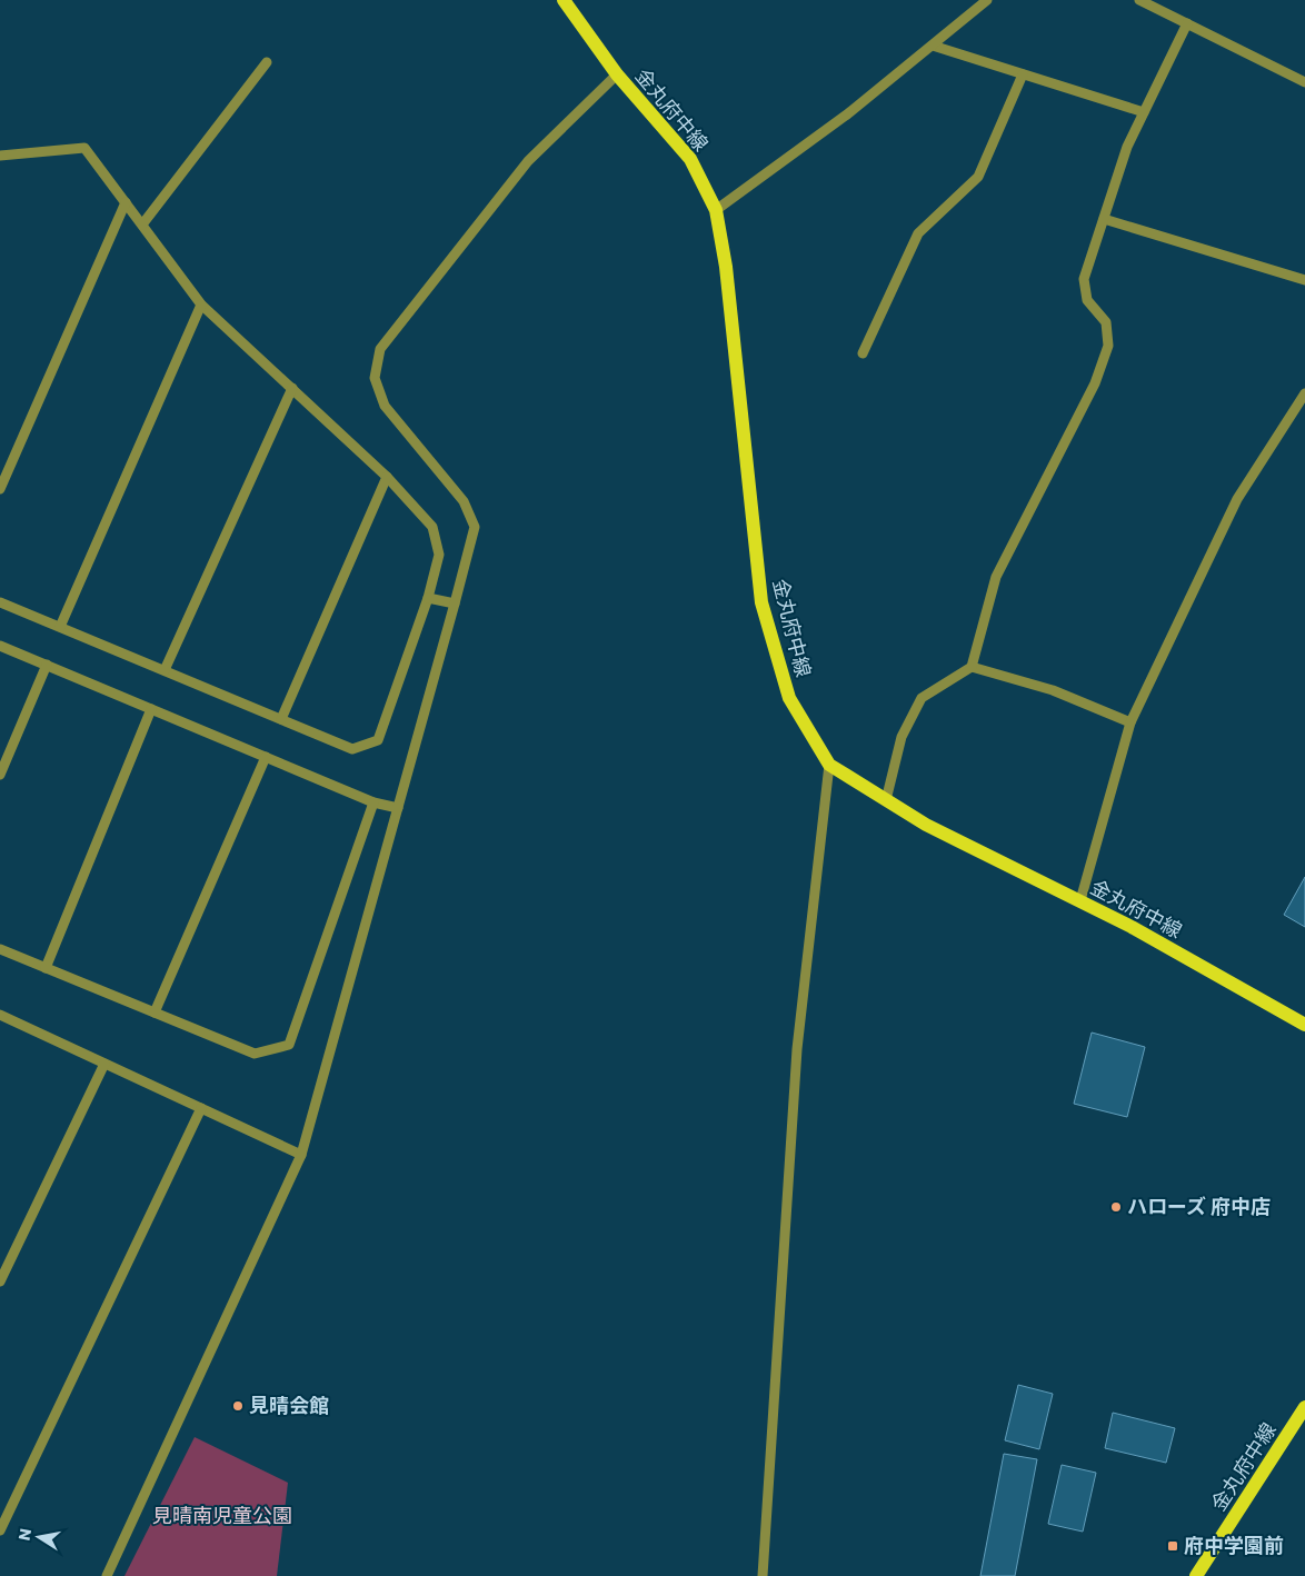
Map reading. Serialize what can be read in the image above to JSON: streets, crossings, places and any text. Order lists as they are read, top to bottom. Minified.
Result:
{"streets":{"main road":["金丸府中線"]},"parks":["見晴南児童公園"],"places":{"other":["ハローズ 府中店","見晴会館"],"transit":["府中学園前"]},"north":"left"}
